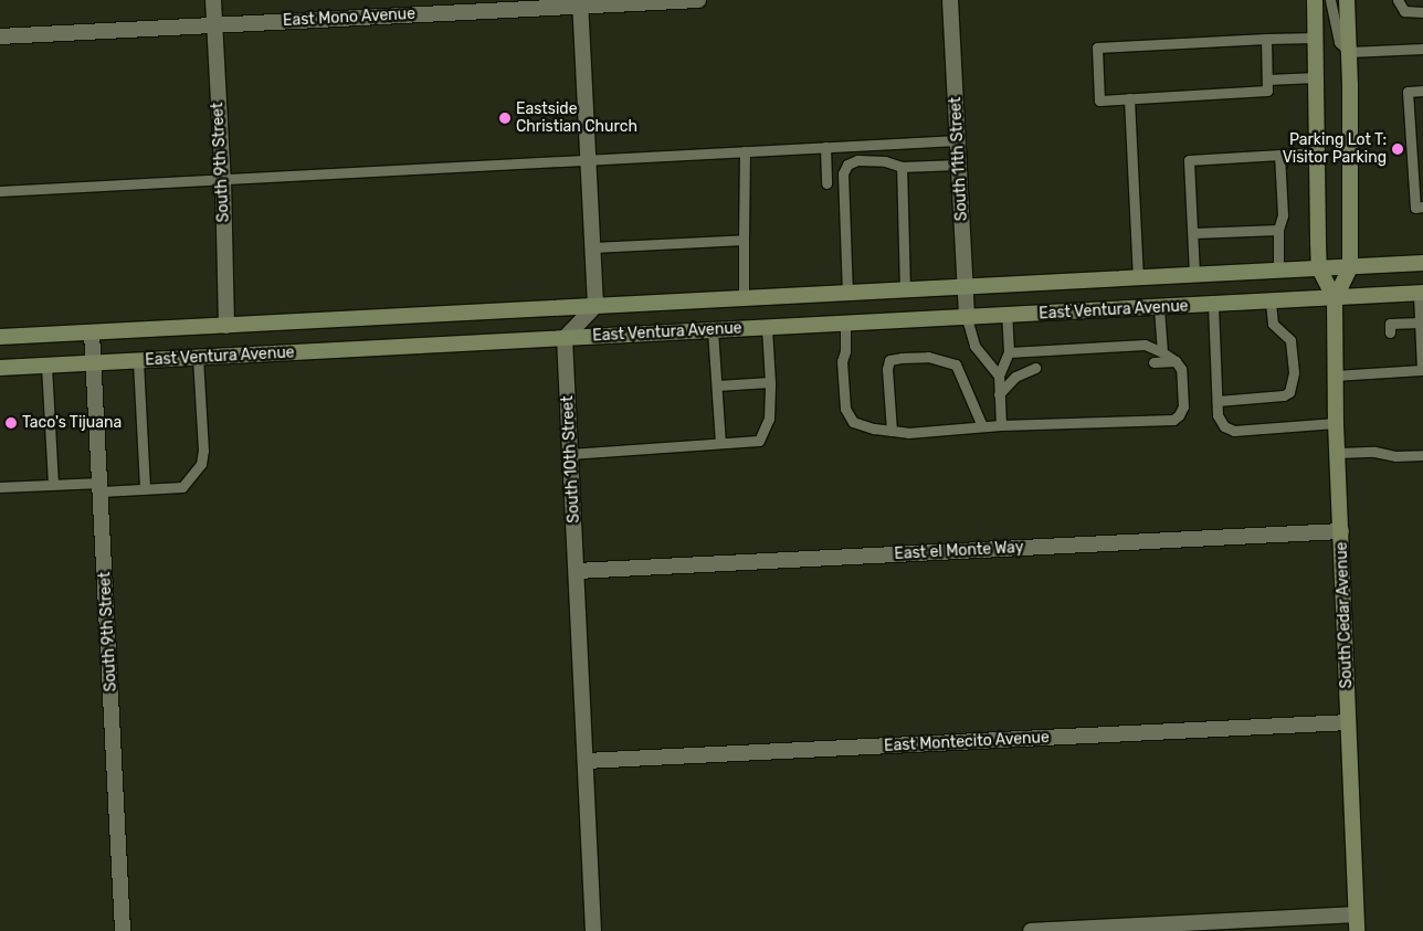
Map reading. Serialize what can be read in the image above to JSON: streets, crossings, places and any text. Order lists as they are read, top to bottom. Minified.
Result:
{"streets":{"main road":["East Ventura Avenue","South Cedar Avenue"],"street":["East Mono Avenue","South 11th Street","South 9th Street","South 10th Street","East el Monte Way","East Montecito Avenue"]},"crossings":[["East Mono Avenue","South 9th Street"],["South 11th Street","East Ventura Avenue"],["South 9th Street","East Ventura Avenue"],["East Ventura Avenue","South 10th Street"],["East Ventura Avenue","South Cedar Avenue"],["South 10th Street","East el Monte Way"],["South 10th Street","East Montecito Avenue"],["East el Monte Way","South Cedar Avenue"],["South Cedar Avenue","East Montecito Avenue"]],"places":["Eastside Christian Church","Parking Lot T: Visitor Parking","Taco's Tijuana"]}
